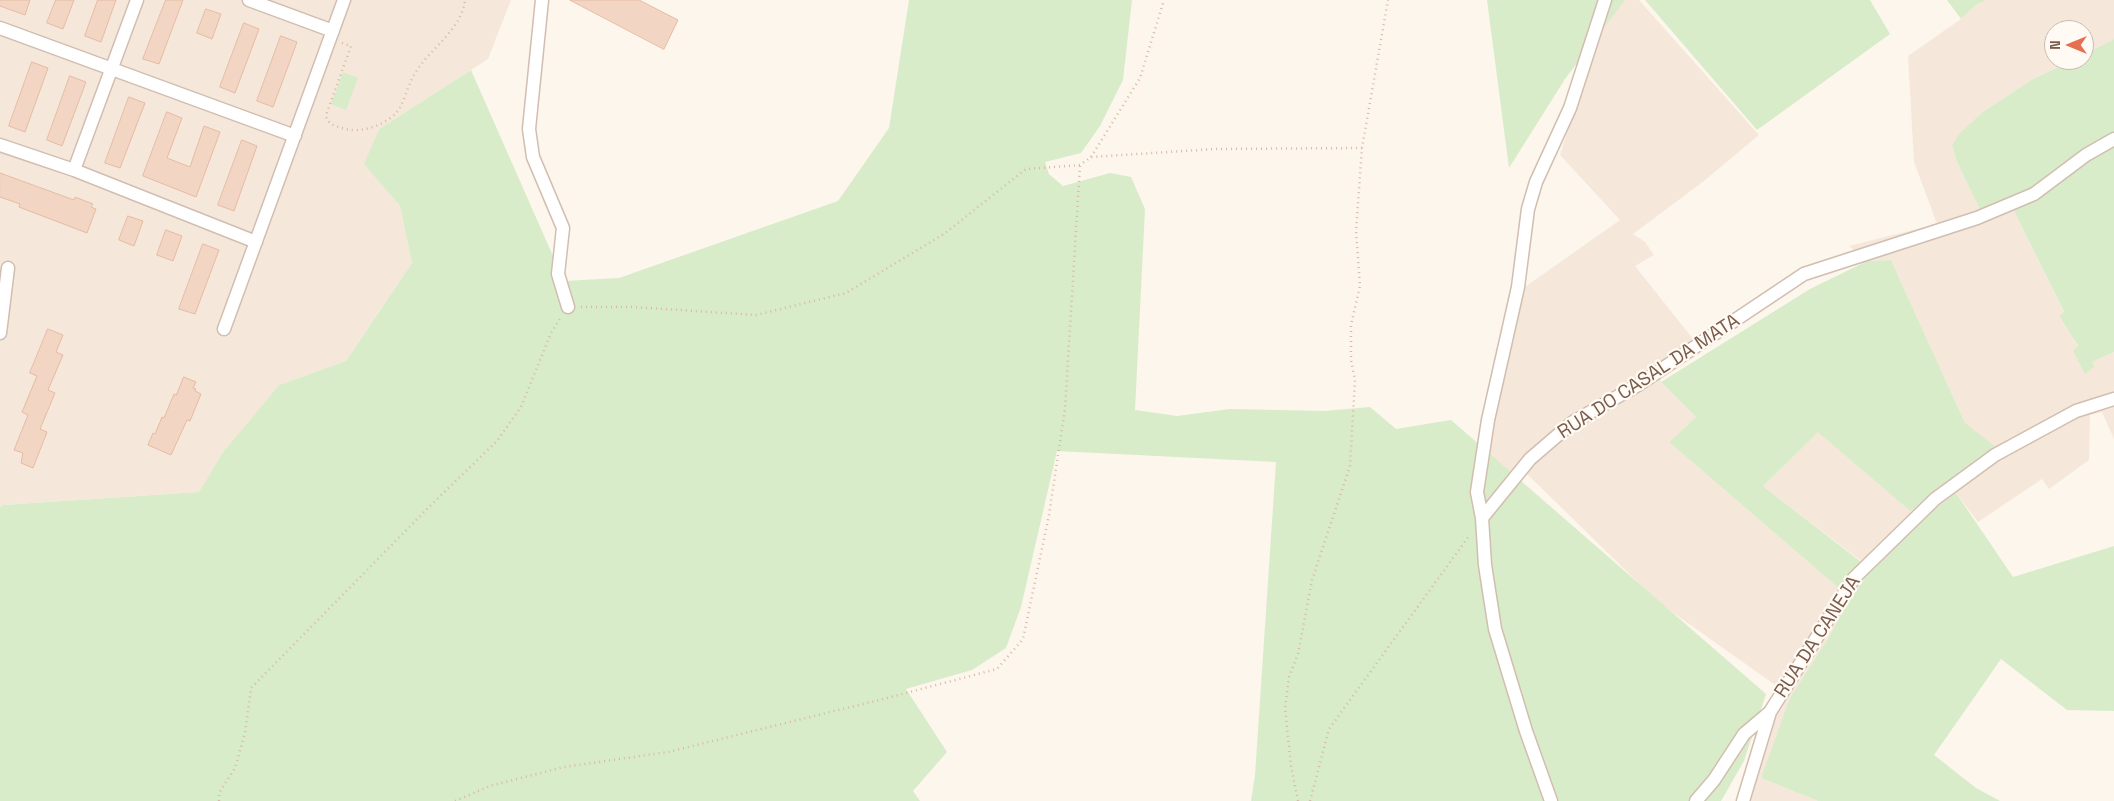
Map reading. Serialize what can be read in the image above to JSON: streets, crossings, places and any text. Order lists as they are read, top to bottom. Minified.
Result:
{"streets":{"street":["RUA DO CASAL DA MATA","RUA DA CANEJA"]},"north":"left"}
